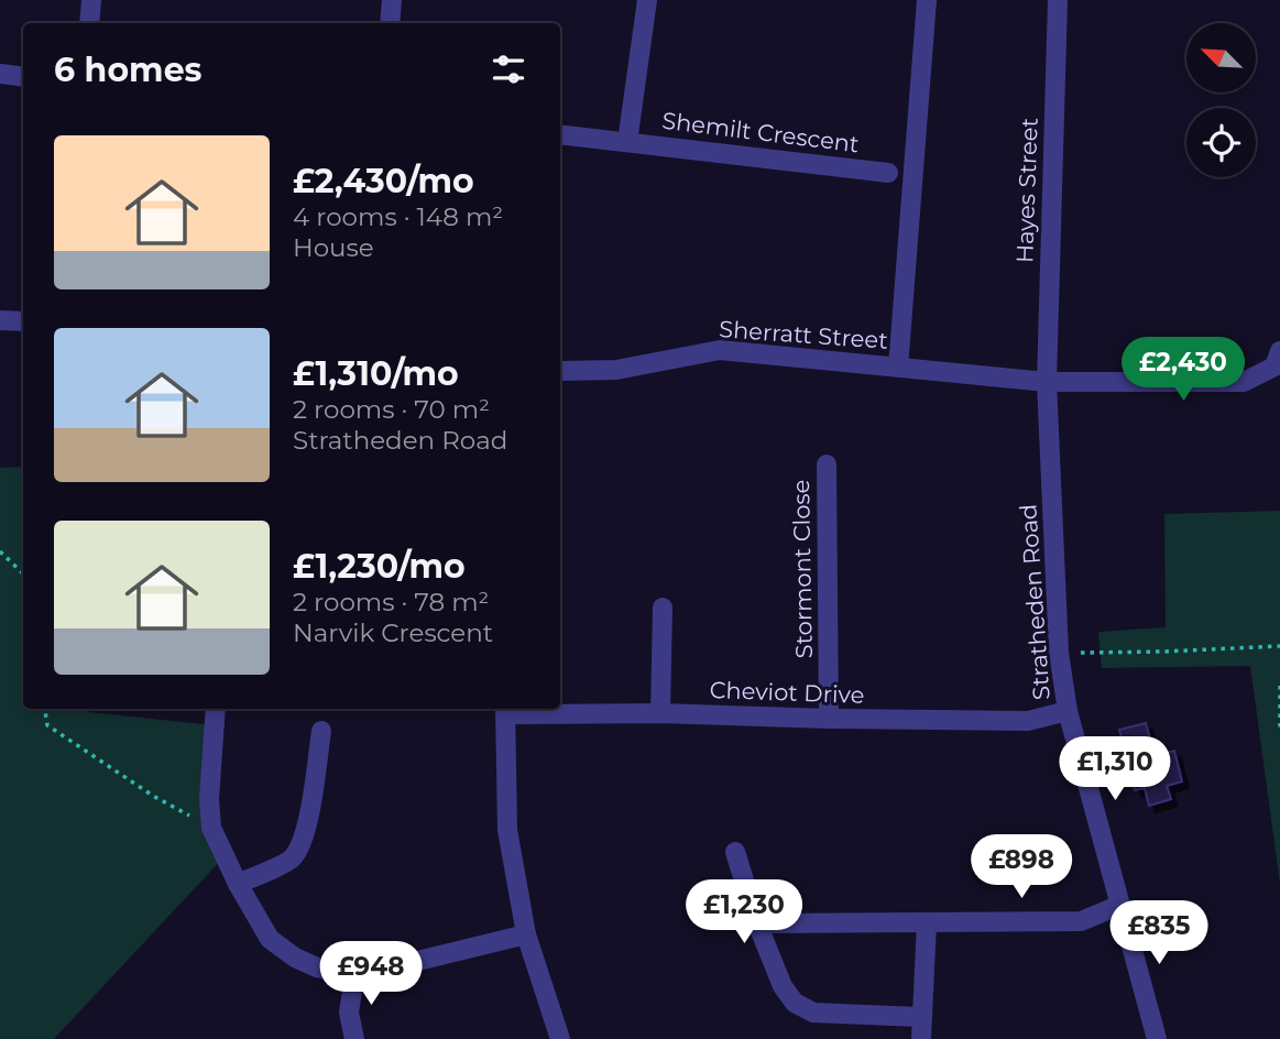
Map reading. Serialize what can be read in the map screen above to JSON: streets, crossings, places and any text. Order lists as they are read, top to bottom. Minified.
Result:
{"streets":{"street":["Shemilt Crescent","Hayes Street","Sherratt Street","Stormont Close","Stratheden Road","Cheviot Drive"]},"crossings":[["Hayes Street","Sherratt Street"],["Hayes Street","Stratheden Road"],["Sherratt Street","Stratheden Road"],["Stormont Close","Cheviot Drive"],["Stratheden Road","Cheviot Drive"]],"north":"top left","page":{"heading":"6 homes","list":[{"name":"£2,430/mo","note":"4 rooms · 148 m² · House"},{"name":"£1,310/mo","note":"2 rooms · 70 m² · Stratheden Road"},{"name":"£1,230/mo","note":"2 rooms · 78 m² · Narvik Crescent"}],"price":["£2,430","£1,310","£898","£1,230","£835","£948"]}}
